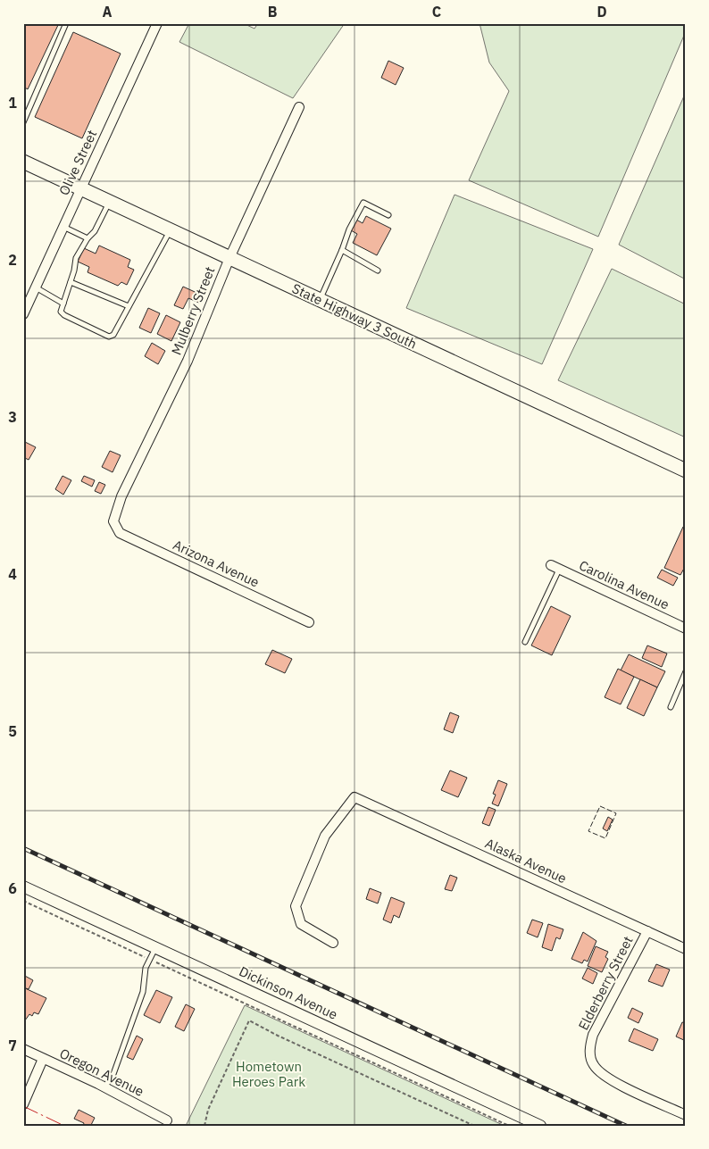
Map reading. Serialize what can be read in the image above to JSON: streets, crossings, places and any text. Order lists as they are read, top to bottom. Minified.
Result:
{"streets":{"main road":["State Highway 3 South"],"street":["Olive Street","Mulberry Street","Arizona Avenue","Carolina Avenue","Alaska Avenue","Elderberry Street","Dickinson Avenue","Oregon Avenue"]},"crossings":[["Olive Street","State Highway 3 South"],["Mulberry Street","State Highway 3 South"],["Mulberry Street","Arizona Avenue"],["Alaska Avenue","Elderberry Street"]],"parks":["Hometown Heroes Park"],"grid":{"columns":["A","B","C","D"],"rows":["1","2","3","4","5","6","7"]}}
